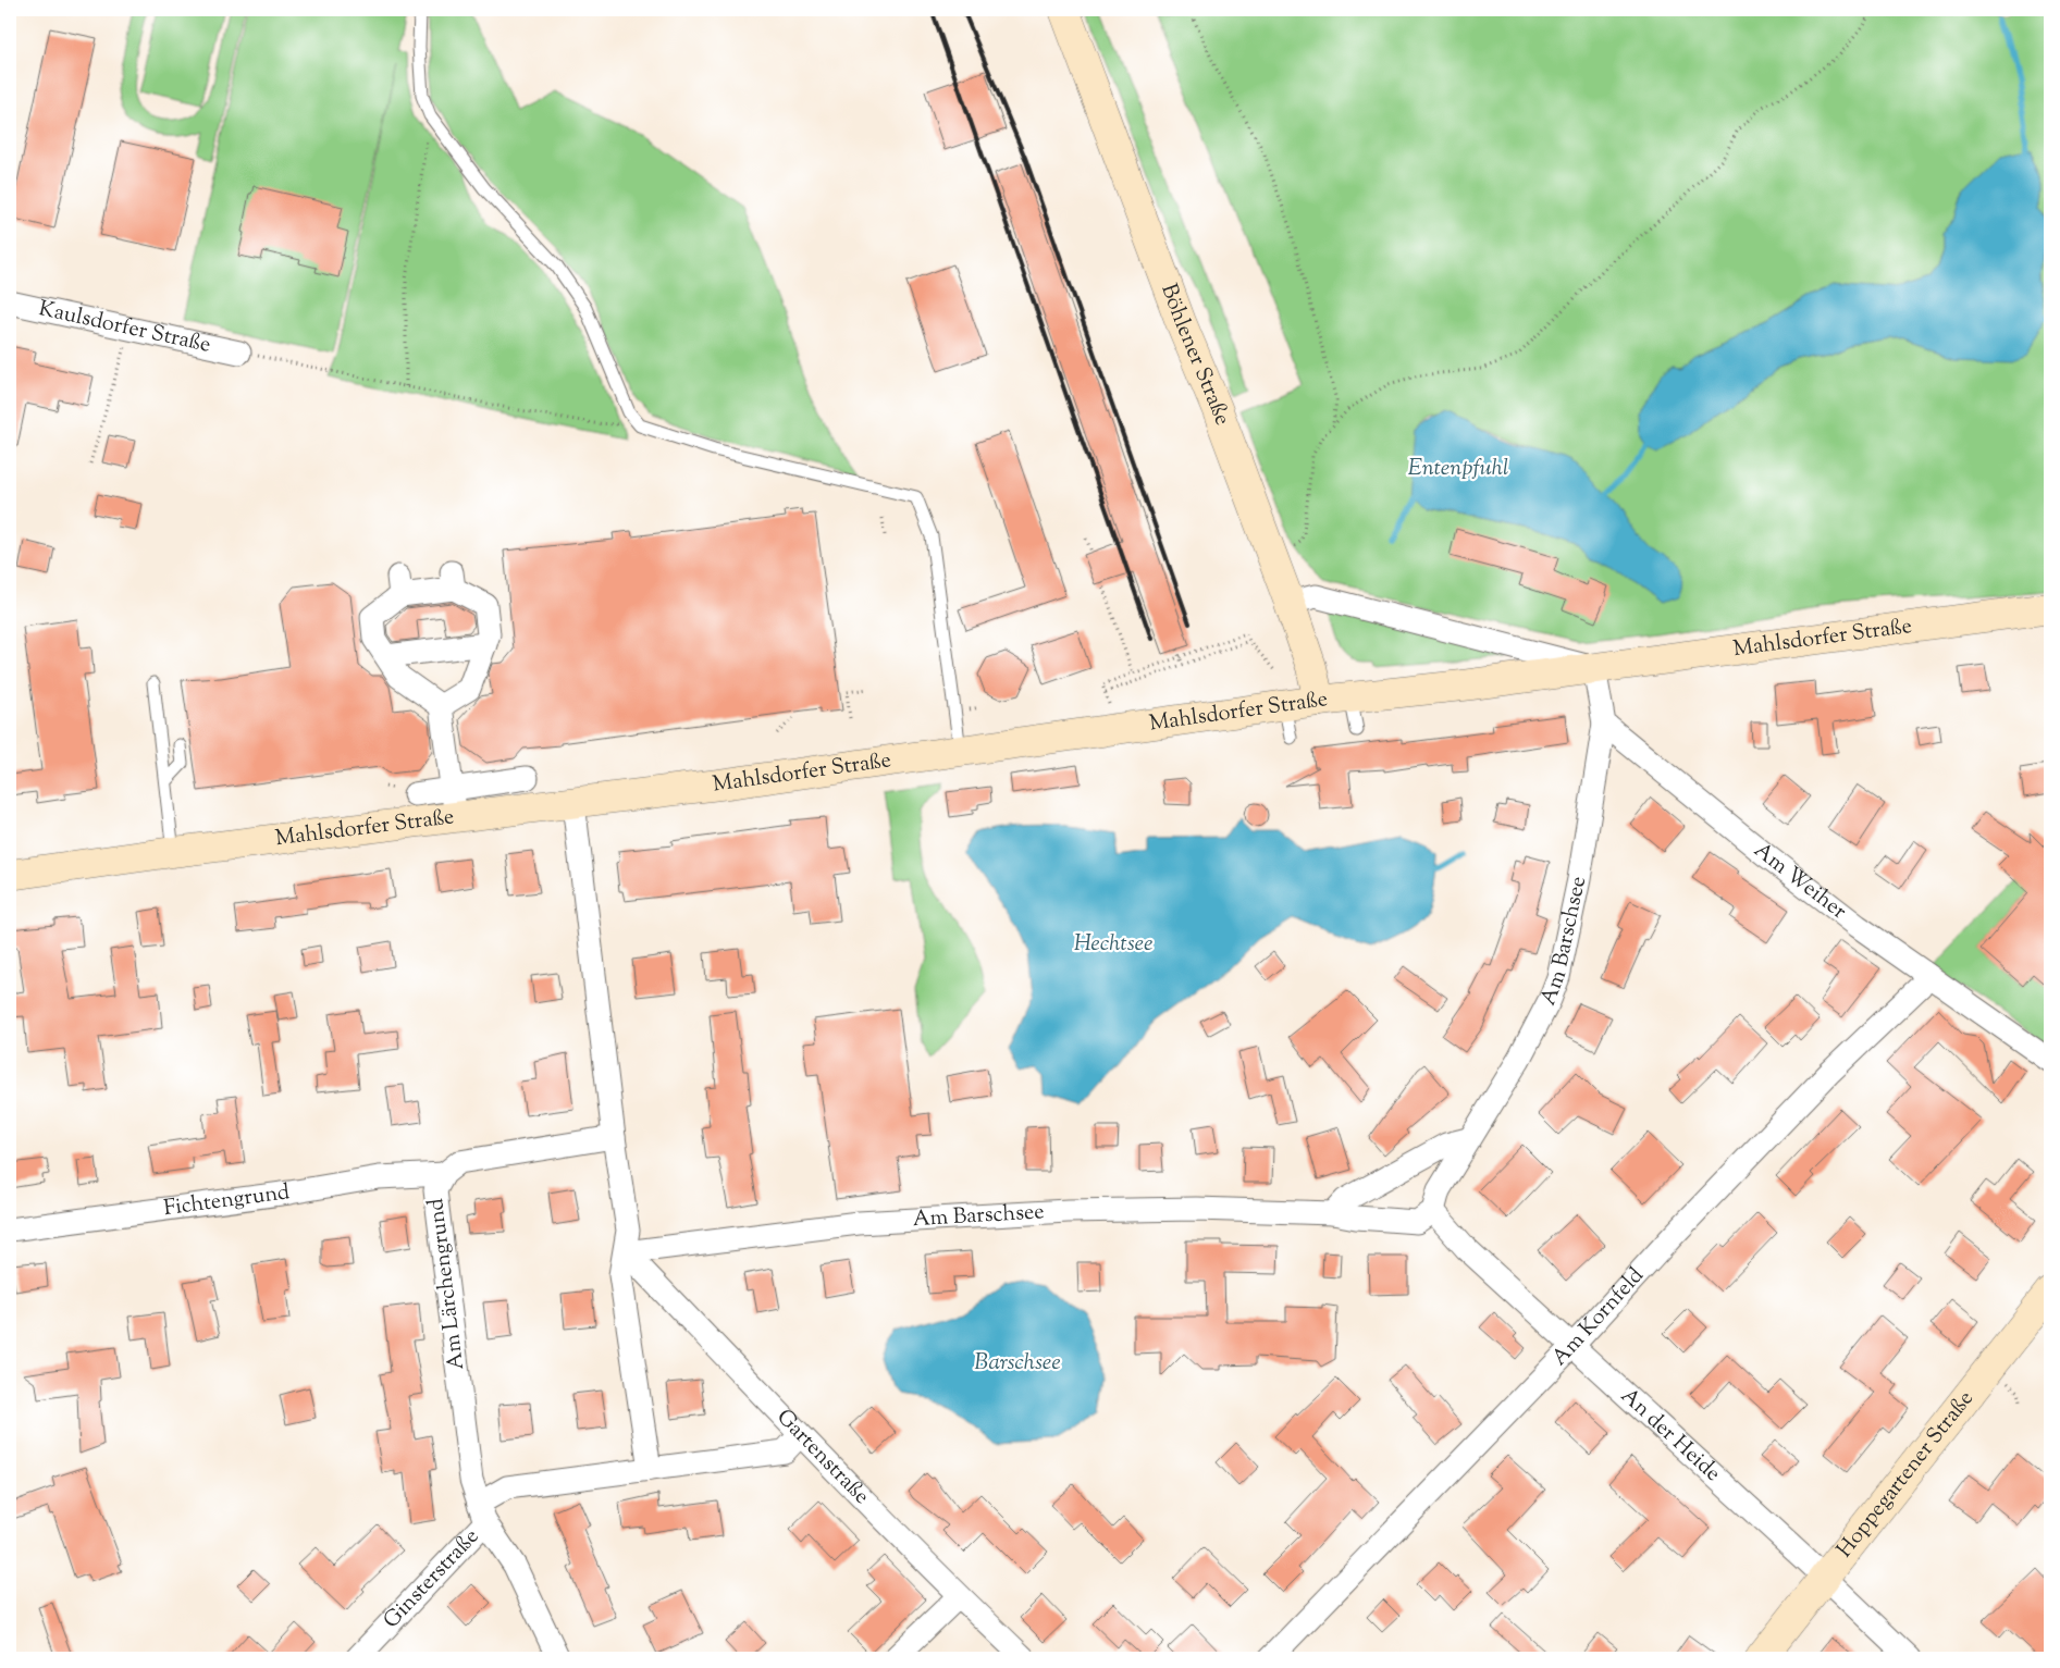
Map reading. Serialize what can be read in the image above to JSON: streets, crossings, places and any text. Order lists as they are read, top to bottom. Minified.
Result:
{"streets":{"main road":["Böhlener Straße","Mahlsdorfer Straße","Hoppegartener Straße"],"street":["Kaulsdorfer Straße","Am Weiher","Am Barschsee","Fichtengrund","Am Lärchengrund","Am Kornfeld","An der Heide","Gartenstraße","Ginsterstraße"]},"crossings":[["Böhlener Straße","Mahlsdorfer Straße"],["Am Weiher","Am Barschsee"],["Am Weiher","Am Kornfeld"],["Am Barschsee","An der Heide"],["Am Barschsee","Gartenstraße"],["Fichtengrund","Am Lärchengrund"],["Am Lärchengrund","Ginsterstraße"],["Am Kornfeld","An der Heide"],["An der Heide","Hoppegartener Straße"]],"water":["Entenpfuhl","Hechtsee","Barschsee"]}
